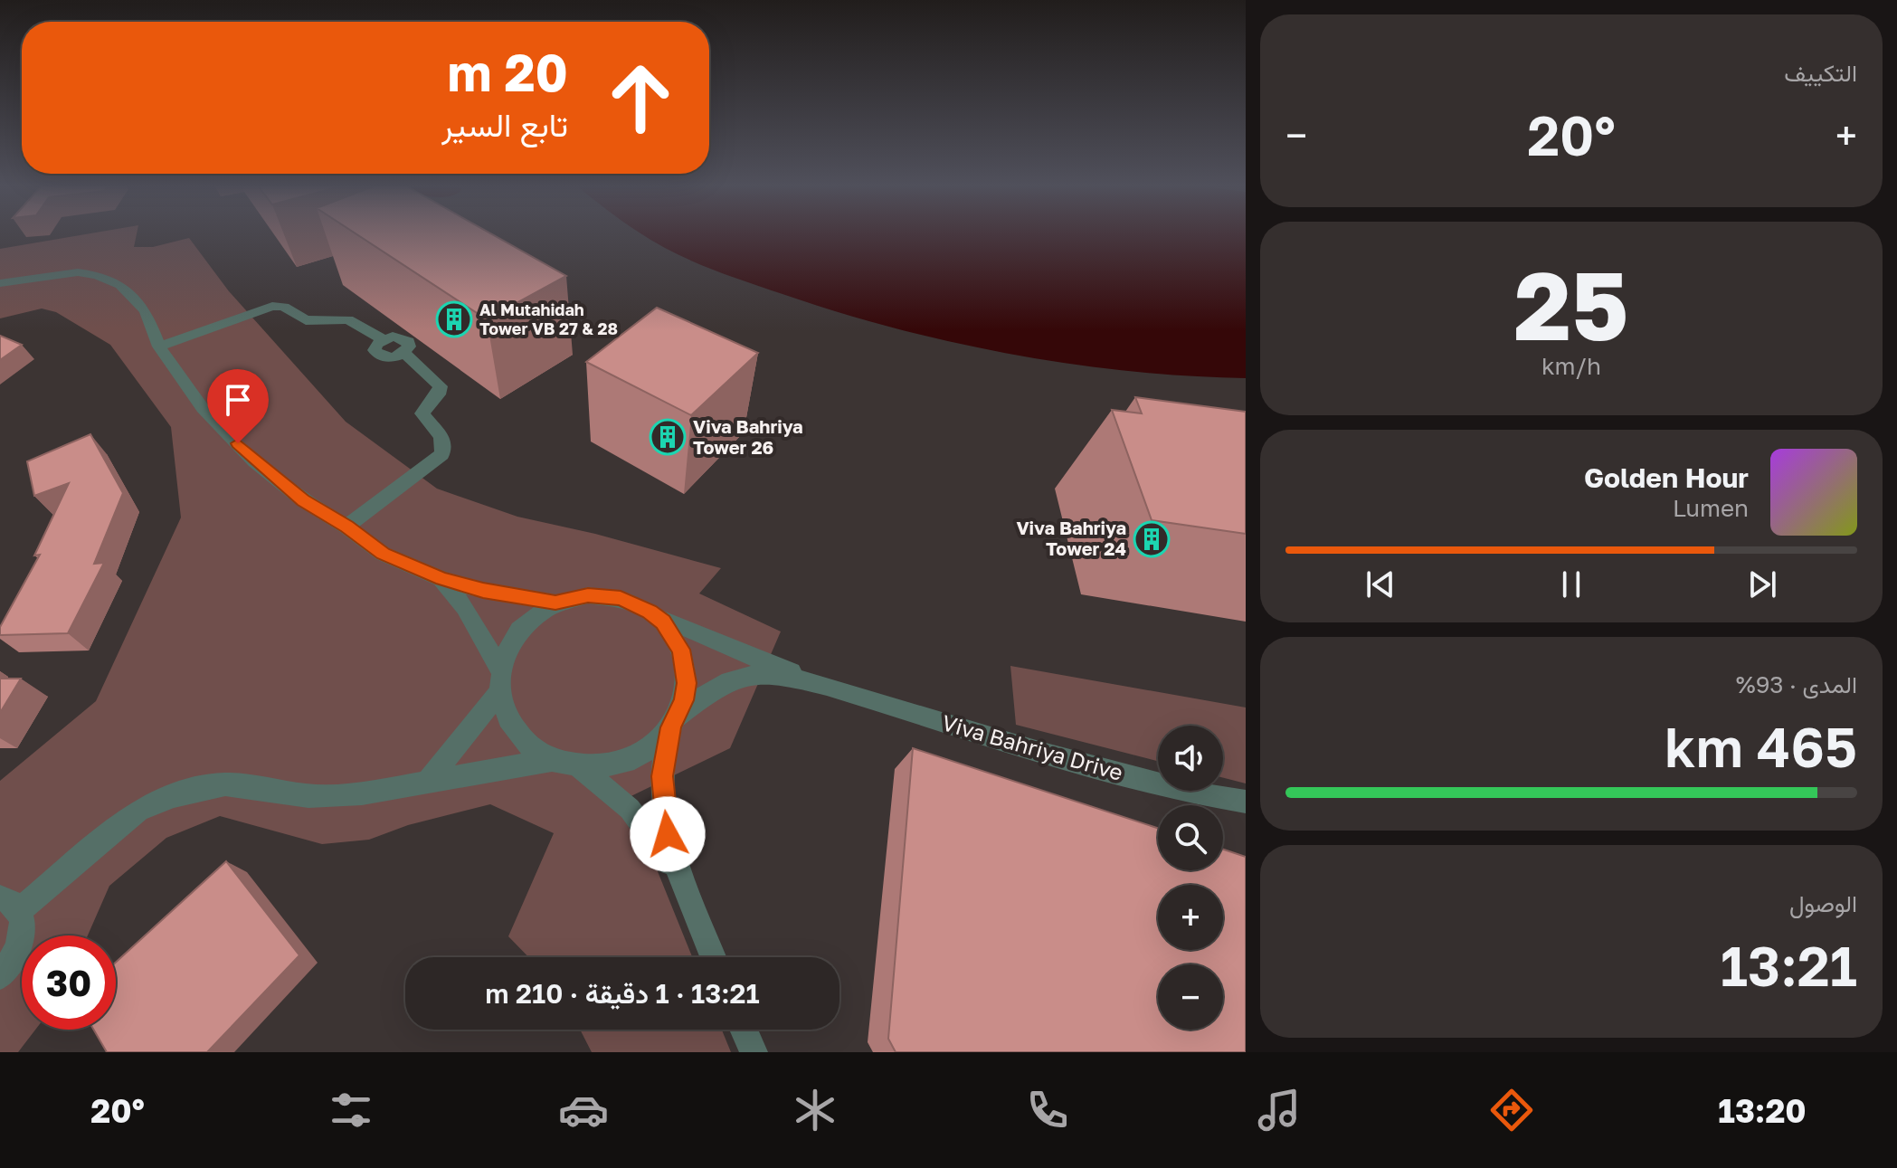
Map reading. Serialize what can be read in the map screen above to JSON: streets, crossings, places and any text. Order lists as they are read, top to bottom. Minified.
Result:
{"streets":{"street":["Viva Bahriya Drive"]},"places":{"building":["Al Mutahidah Tower VB 27 & 28","Viva Bahriya Tower 26","Viva Bahriya Tower 24"]},"page":{"tile":["التكييف",["25","km/h"],["المدى · 93%","465 km"],["الوصول","13:21"]],"turn":["20 m","تابع السير"],"heat":["−","20°","+"],"song":["Golden Hour","Lumen"],"map_buttons":["+","−"],"limit":"30","trip":"13:21 · 1 دقيقة · 210 m","tabs":["13:20","20°"]}}
